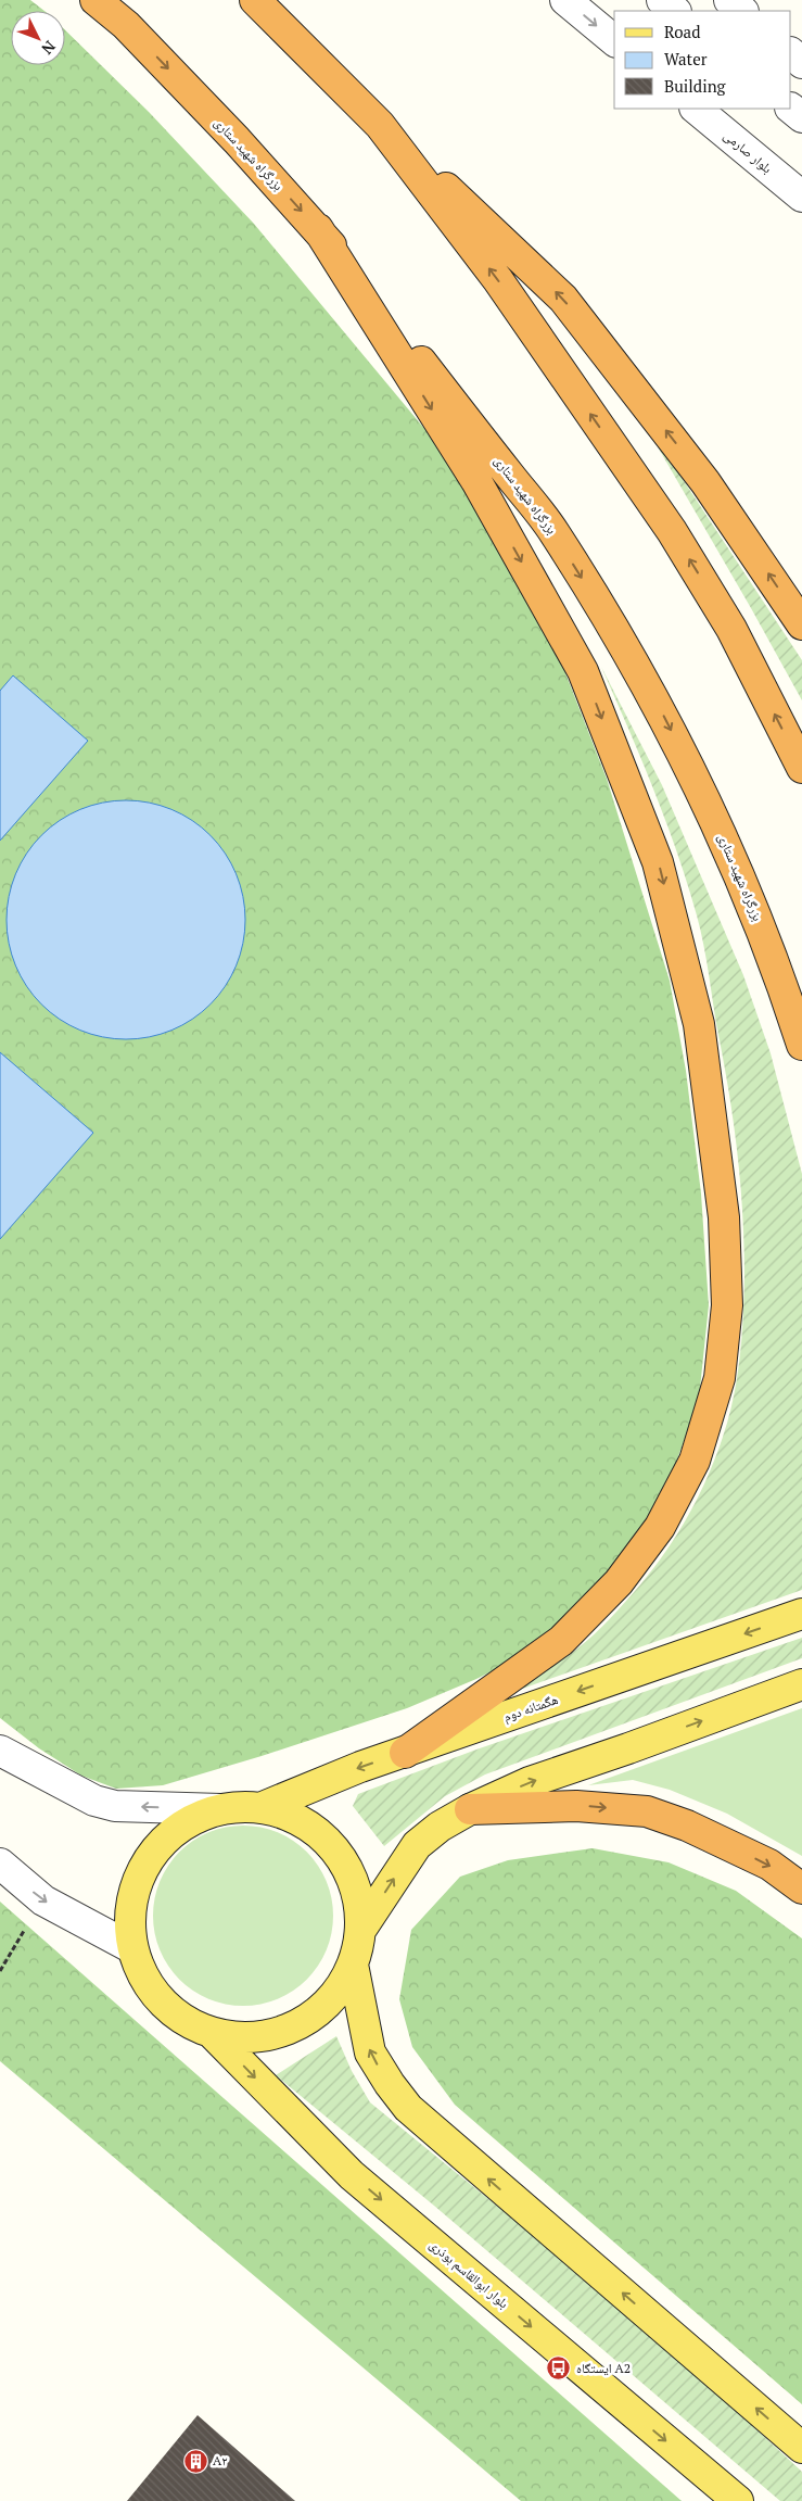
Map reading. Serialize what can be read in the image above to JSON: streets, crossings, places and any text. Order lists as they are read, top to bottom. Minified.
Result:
{"streets":{"highway":["بزرگراه شهید ستاری"],"main road":["هگمتانه دوم","بلوار ابوالقاسم بوذری"],"street":["بلوار صارمی"]},"places":{"bus stop":["ایستگاه A2"],"building":["A۲"]},"legend":["Road","Water","Building"],"north":"bottom right"}
